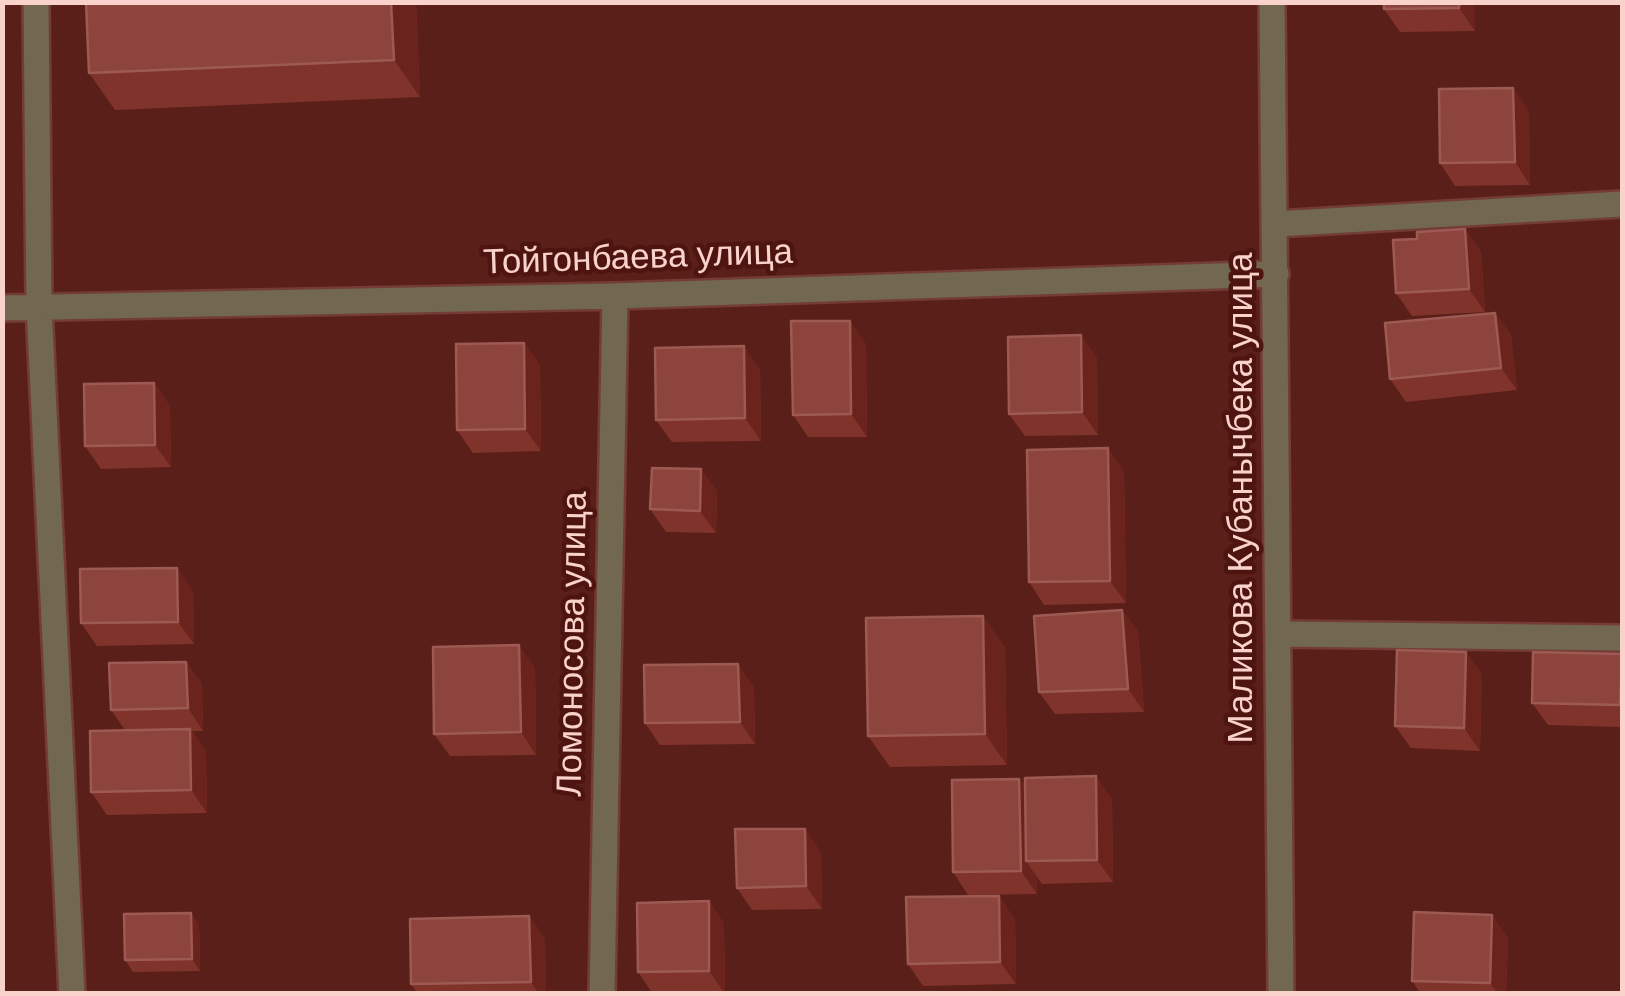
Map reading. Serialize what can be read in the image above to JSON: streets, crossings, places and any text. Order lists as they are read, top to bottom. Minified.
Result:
{"streets":{"street":["Тойгонбаева улица","Маликова Кубанычбека улица","Ломоносова улица"]},"crossings":[["Тойгонбаева улица","Маликова Кубанычбека улица"],["Тойгонбаева улица","Ломоносова улица"]]}
